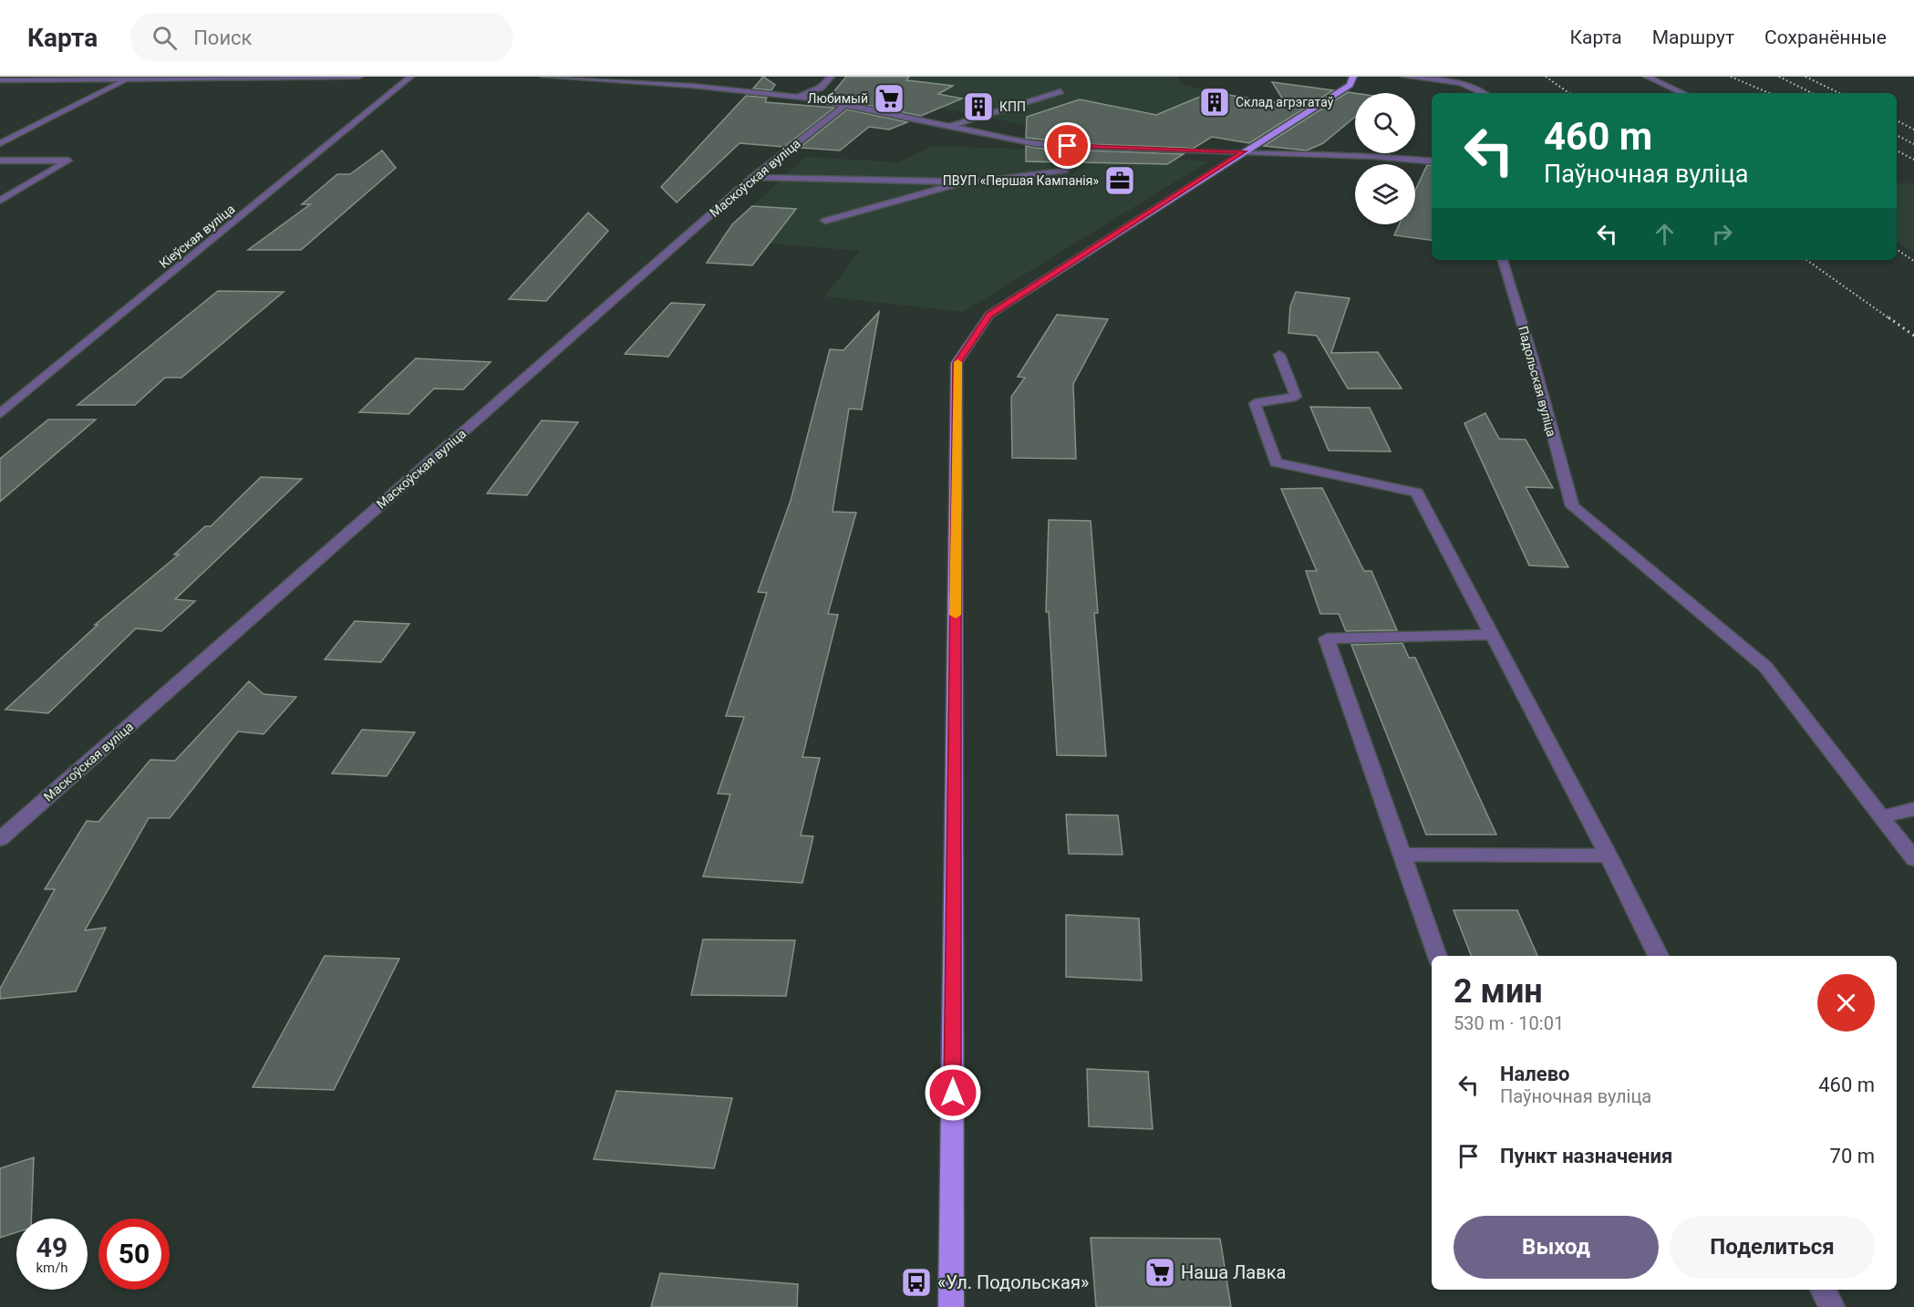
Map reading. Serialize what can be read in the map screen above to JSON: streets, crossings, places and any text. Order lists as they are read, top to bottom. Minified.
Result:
{"streets":{"street":["Маскоўская вуліца","Кіеўская вуліца","Падольская вуліца"]},"places":{"supermarket":["Любимый","Наша Лавка"],"building":["Склад агрэгатаў","КПП"],"office":["ПВУП «Першая Кампанія»"],"bus stop":["«Ул. Подольская»"]},"page":{"header":"Карта","search":"Поиск","nav":["Карта","Маршрут","Сохранённые"],"turn":["460 m","Паўночная вуліца"],"heading":["2 мин","530 m · 10:01"],"list":[{"name":"Налево","note":"Паўночная вуліца","value":"460 m"},{"name":"Пункт назначения","value":"70 m"}],"buttons":["Выход","Поделиться"],"speed":"49 km/h","limit":"50"}}
